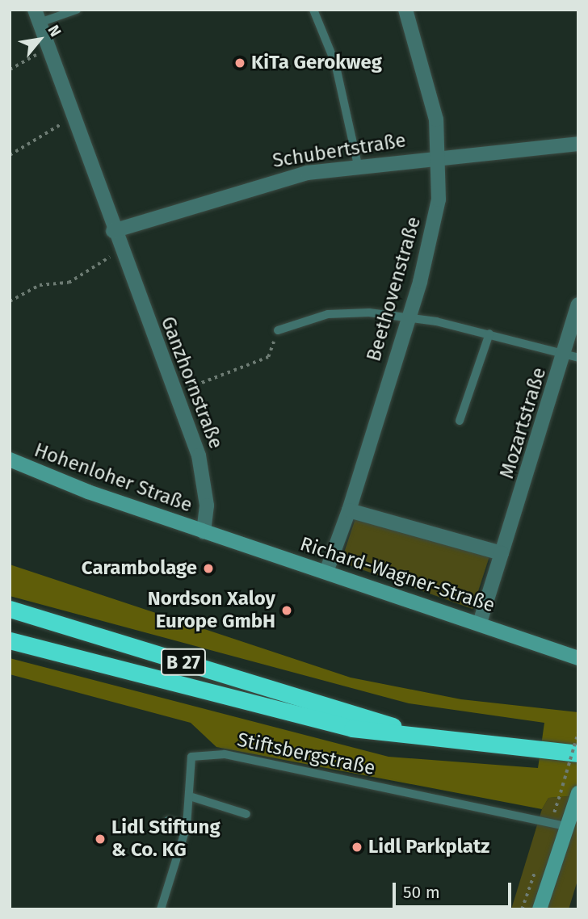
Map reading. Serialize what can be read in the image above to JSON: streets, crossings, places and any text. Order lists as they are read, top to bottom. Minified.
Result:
{"streets":{"highway":["B 27"],"street":["Schubertstraße","Beethovenstraße","Ganzhornstraße","Mozartstraße","Hohenloher Straße","Richard-Wagner-Straße"],"lane":["Stiftsbergstraße"]},"crossings":[["Schubertstraße","Beethovenstraße"],["Schubertstraße","Ganzhornstraße"],["Beethovenstraße","Richard-Wagner-Straße"],["Ganzhornstraße","Hohenloher Straße"],["Ganzhornstraße","Richard-Wagner-Straße"],["Mozartstraße","Richard-Wagner-Straße"],["Hohenloher Straße","Richard-Wagner-Straße"]],"places":["KiTa Gerokweg","Carambolage","Nordson Xaloy Europe GmbH","Lidl Stiftung & Co. KG","Lidl Parkplatz"],"scale_bar":"50 m","north":"top right"}
